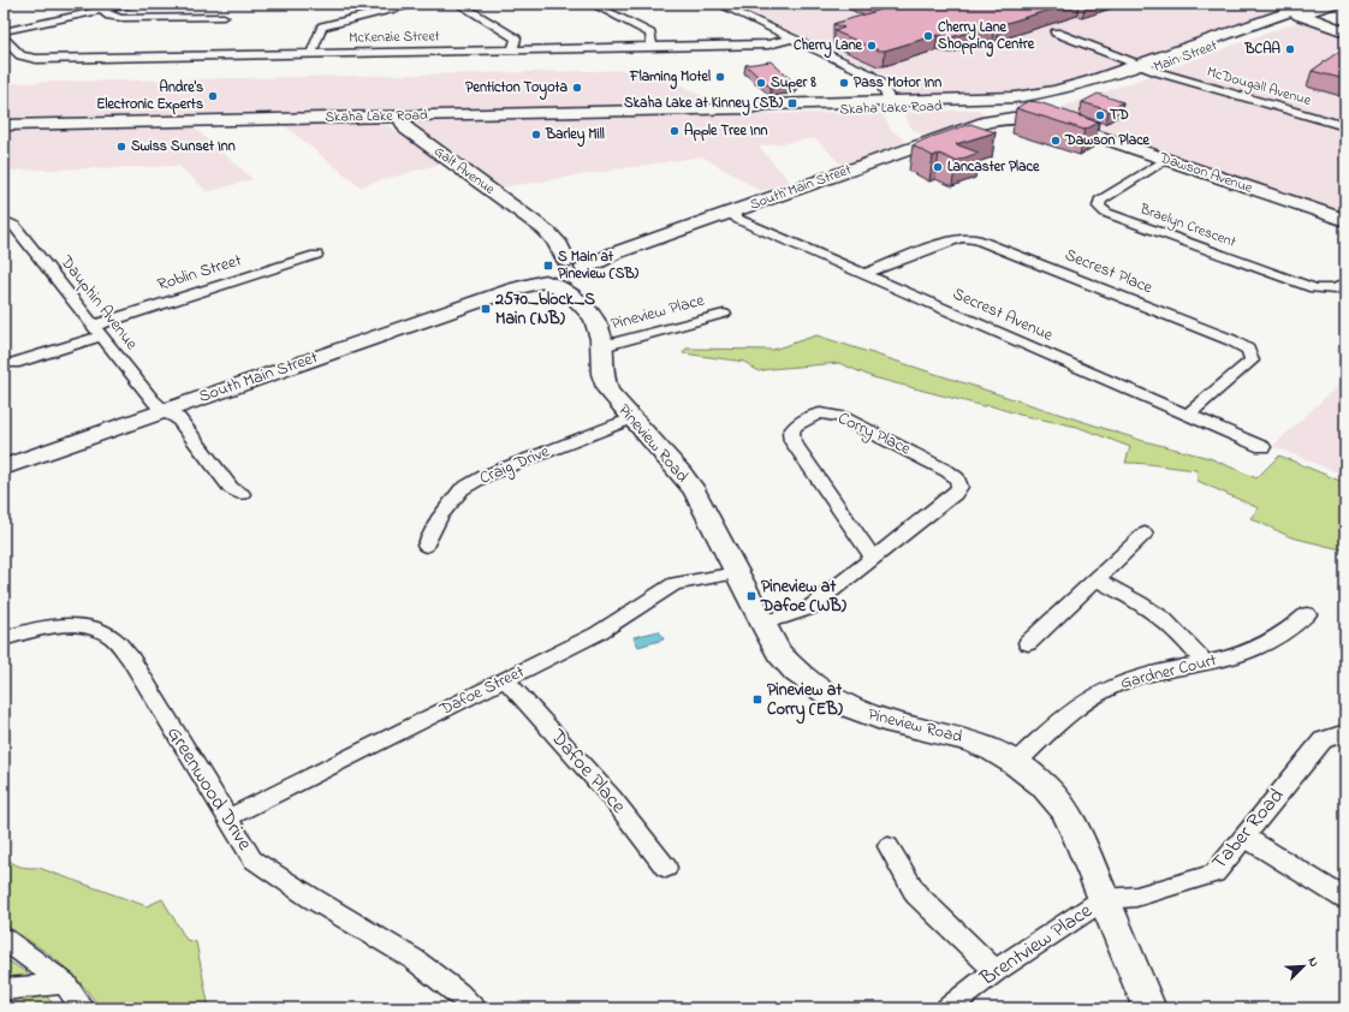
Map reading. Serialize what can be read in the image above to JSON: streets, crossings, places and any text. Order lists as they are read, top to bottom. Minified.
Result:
{"streets":{"street":["McKenzie Street","Main Street","McDougall Avenue","Skaha Lake Road","Galt Avenue","Dawson Avenue","South Main Street","Braelyn Crescent","Secrest Place","Roblin Street","Dauphin Avenue","Pineview Place","Secrest Avenue","Corry Place","Pineview Road","Craig Drive","Gardner Court","Dafoe Street","Dafoe Place","Greenwood Drive","Taber Road","Brentview Place"]},"crossings":[["Main Street","McDougall Avenue"],["Main Street","Skaha Lake Road"],["Main Street","Dawson Avenue"],["Main Street","South Main Street"],["Skaha Lake Road","Galt Avenue"],["Skaha Lake Road","Dawson Avenue"],["Skaha Lake Road","South Main Street"],["Galt Avenue","South Main Street"],["Galt Avenue","Pineview Road"],["Dawson Avenue","South Main Street"],["Dawson Avenue","Braelyn Crescent"],["South Main Street","Dauphin Avenue"],["South Main Street","Secrest Avenue"],["South Main Street","Pineview Road"],["Secrest Place","Secrest Avenue"],["Roblin Street","Dauphin Avenue"],["Pineview Place","Pineview Road"],["Corry Place","Pineview Road"],["Pineview Road","Craig Drive"],["Pineview Road","Gardner Court"],["Pineview Road","Dafoe Street"],["Pineview Road","Taber Road"],["Pineview Road","Brentview Place"],["Dafoe Street","Dafoe Place"],["Dafoe Street","Greenwood Drive"],["Taber Road","Brentview Place"]],"places":{"other":["Cherry Lane Shopping Centre","Cherry Lane","BCAA","Flaming Motel","Super 8","Pass Motor Inn","Penticton Toyota","Andre's Electronic Experts","TD","Apple Tree Inn","Barley Mill","Dawson Place","Swiss Sunset Inn","Lancaster Place"],"transit":["Skaha Lake at Kinney (SB)","S Main at Pineview (SB)","2570_block_S Main (NB)","Pineview at Dafoe (WB)","Pineview at Corry (EB)"]},"north":"top right"}
